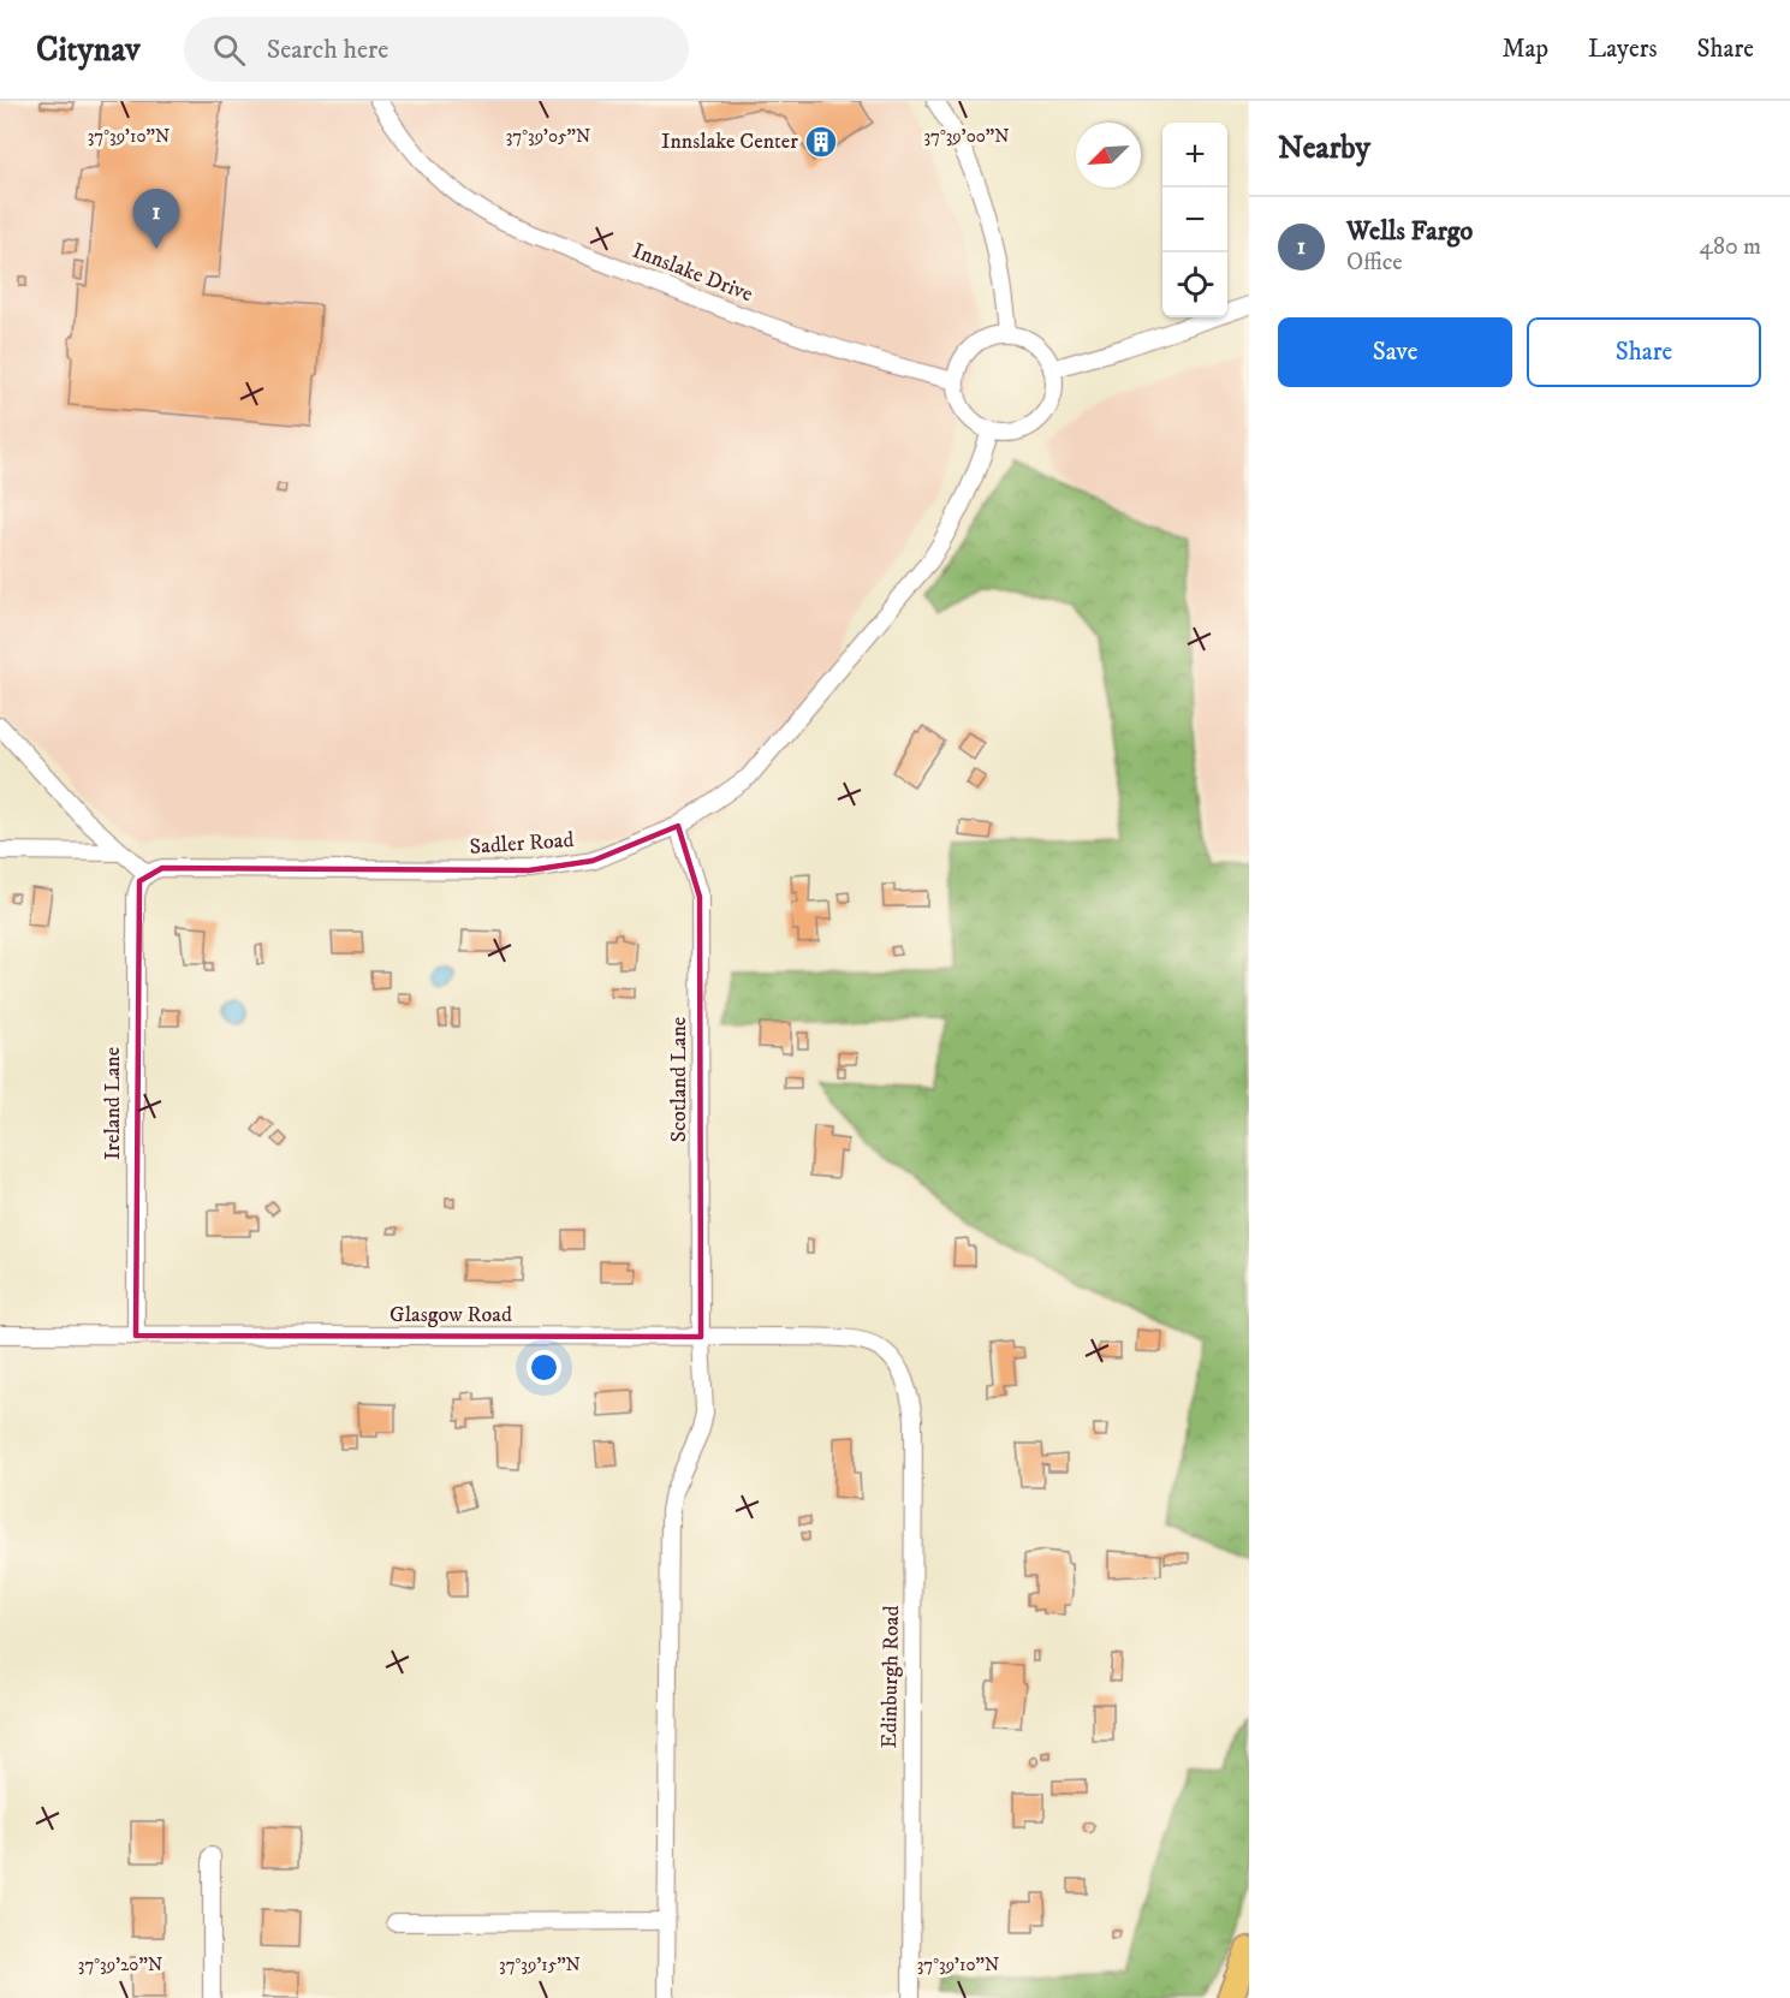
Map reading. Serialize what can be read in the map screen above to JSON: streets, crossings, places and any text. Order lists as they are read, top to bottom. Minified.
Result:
{"streets":{"street":["Innslake Drive","Sadler Road","Scotland Lane","Ireland Lane","Glasgow Road","Edinburgh Road"]},"crossings":[["Innslake Drive","Sadler Road"],["Sadler Road","Scotland Lane"],["Sadler Road","Ireland Lane"],["Scotland Lane","Glasgow Road"],["Ireland Lane","Glasgow Road"],["Glasgow Road","Edinburgh Road"]],"places":{"building":["Innslake Center"]},"north":"bottom left","page":{"header":"Citynav","search":"Search here","nav":["Map","Layers","Share"],"heading":"Nearby","map_buttons":["+","−"],"pins":"1","list":[{"mark":"1","name":"Wells Fargo","note":"Office","value":"480 m"}],"buttons":["Save","Share"]},"coordinates":["37°39'10\"N","37°39'05\"N","37°39'00\"N","37°39'20\"N","37°39'15\"N"]}
